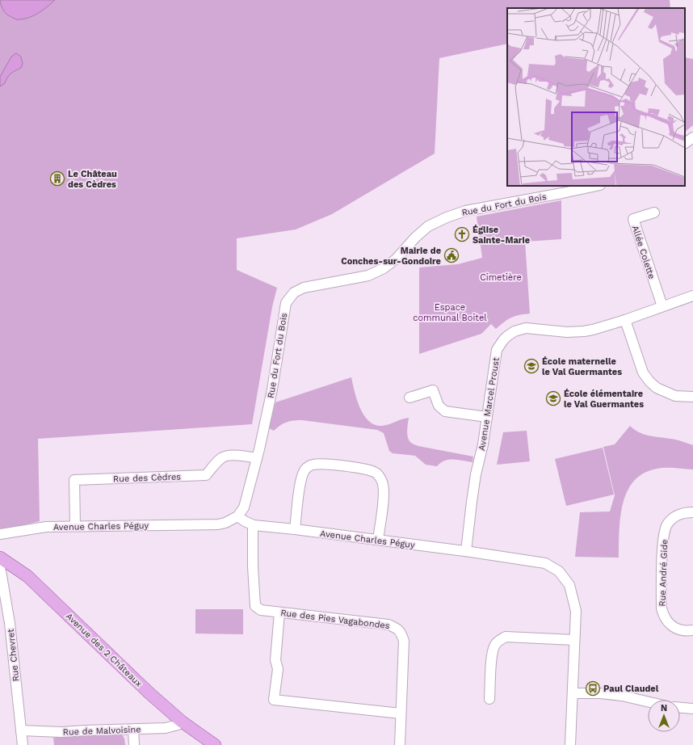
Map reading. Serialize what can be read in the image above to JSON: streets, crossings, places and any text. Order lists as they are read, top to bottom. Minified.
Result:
{"streets":{"main road":["Avenue des 2 Châteaux"],"street":["Rue du Fort du Bois","Allée Colette","Avenue Marcel Proust","Rue des Cèdres","Avenue Charles Péguy","Rue André Gide","Rue des Pies Vagabondes","Rue Chevret","Rue de Malvoisine"]},"crossings":[["Rue du Fort du Bois","Rue des Cèdres"],["Rue du Fort du Bois","Avenue Charles Péguy"],["Allée Colette","Avenue Marcel Proust"],["Avenue Marcel Proust","Avenue Charles Péguy"],["Rue des Cèdres","Avenue Charles Péguy"],["Avenue Charles Péguy","Rue des Pies Vagabondes"],["Avenue des 2 Châteaux","Rue de Malvoisine"],["Rue Chevret","Rue de Malvoisine"]],"parks":["Cimetière","Espace communal Boitel"],"places":{"building":["Le Château des Cèdres"],"church":["Église Sainte-Marie"],"public building":["Mairie de Conches-sur-Gondoire"],"school or university":["École maternelle le Val Guermantes","École élémentaire le Val Guermantes"],"bus stop":["Paul Claudel"]},"north":"top"}
